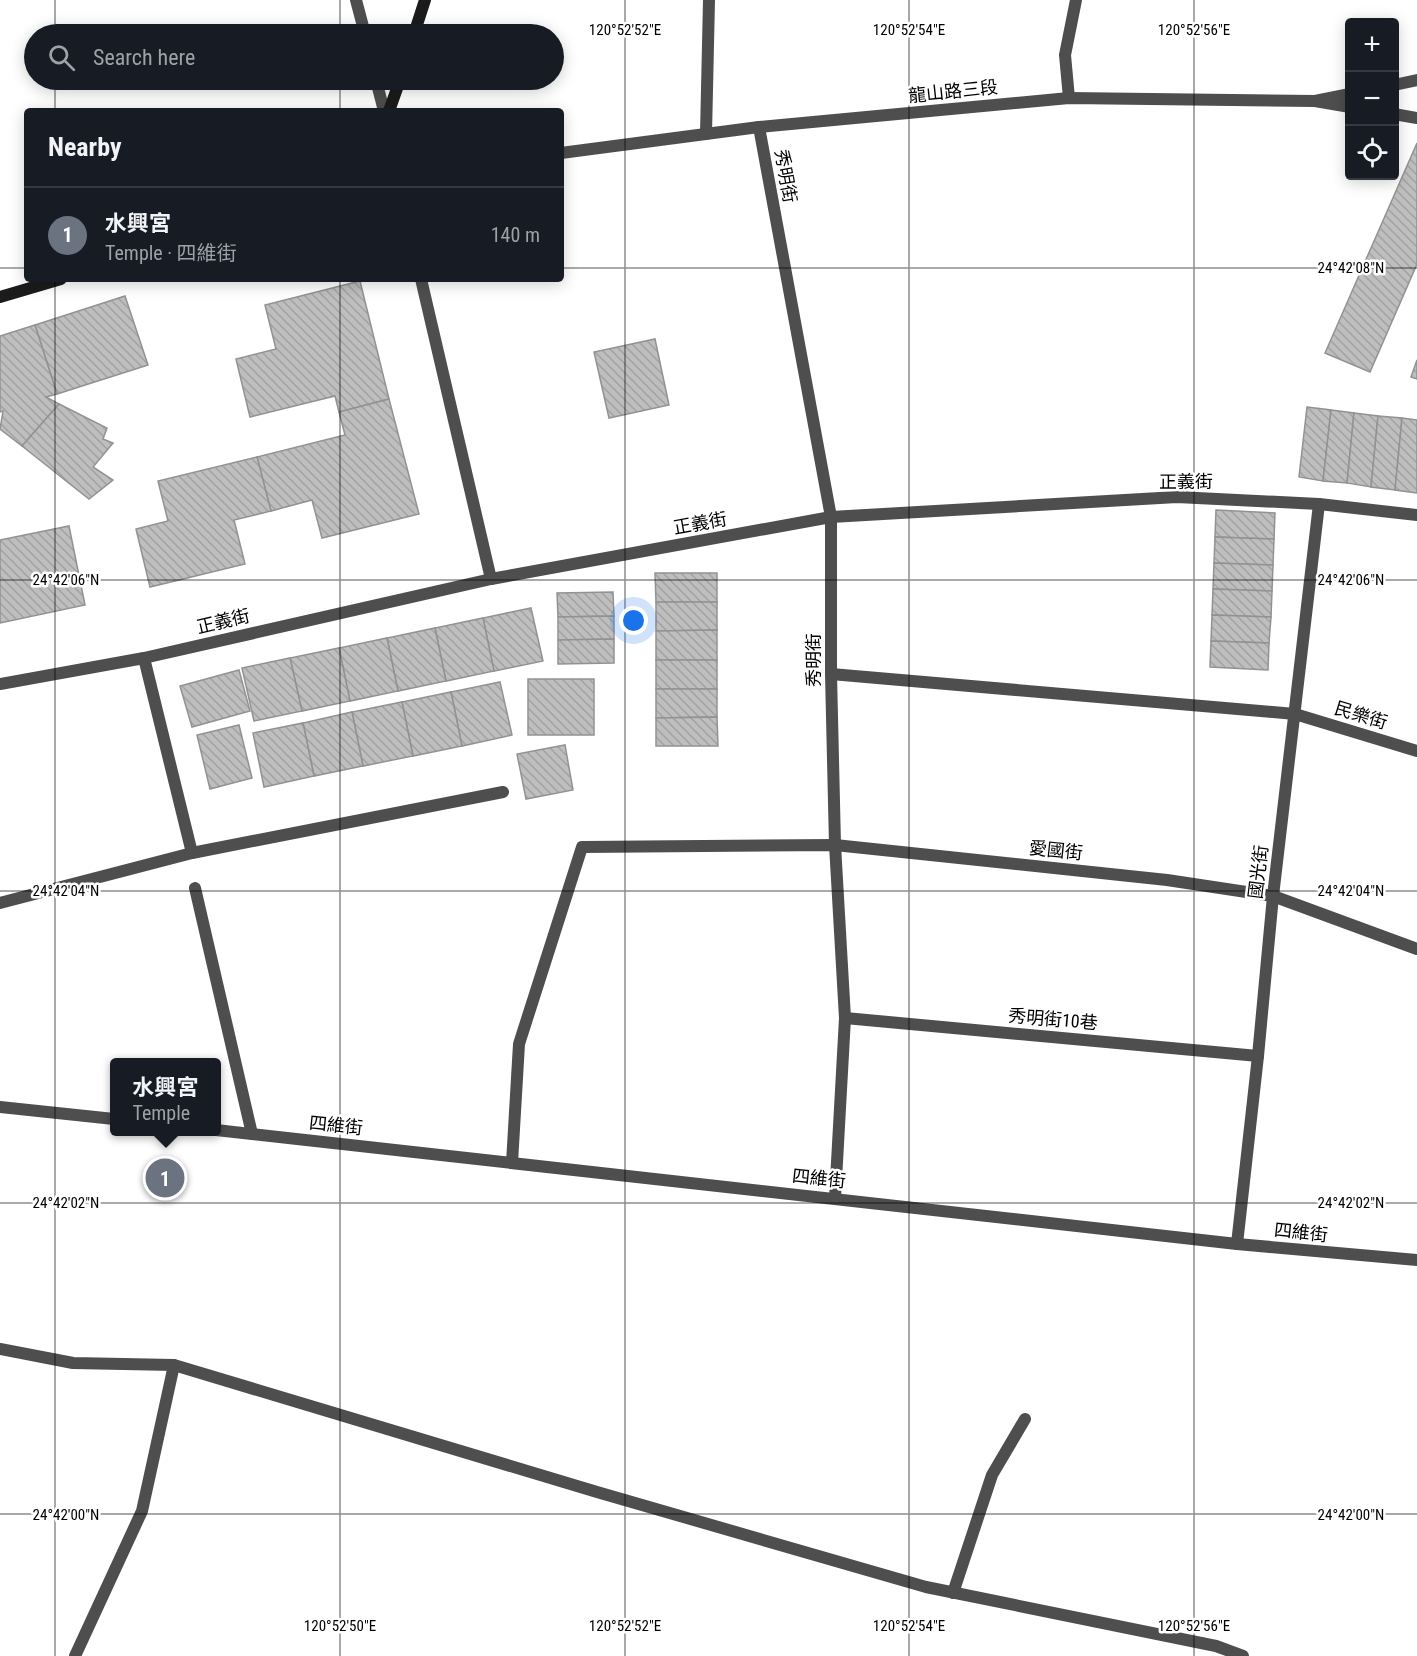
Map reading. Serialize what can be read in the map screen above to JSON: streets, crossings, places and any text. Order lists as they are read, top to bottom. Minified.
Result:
{"streets":{"street":["龍山路三段","秀明街","正義街","民樂街","愛國街","國光街","秀明街10巷","四維街"]},"crossings":[["龍山路三段","秀明街"],["秀明街","正義街"],["秀明街","民樂街"],["秀明街","愛國街"],["秀明街","秀明街10巷"],["秀明街","四維街"],["正義街","國光街"],["民樂街","國光街"],["愛國街","國光街"],["愛國街","四維街"],["國光街","秀明街10巷"],["國光街","四維街"]],"page":{"map_buttons":["+","−"],"search":"Search here","heading":"Nearby","list":[{"mark":"1","name":"水興宮","note":"Temple · 四維街","value":"140 m"}],"popup":["水興宮","Temple"],"pins":"1"},"coordinates":["120°52'52\"E","120°52'54\"E","120°52'56\"E","24°42'08\"N","24°42'06\"N","24°42'04\"N","24°42'02\"N","24°42'00\"N","120°52'50\"E"]}
